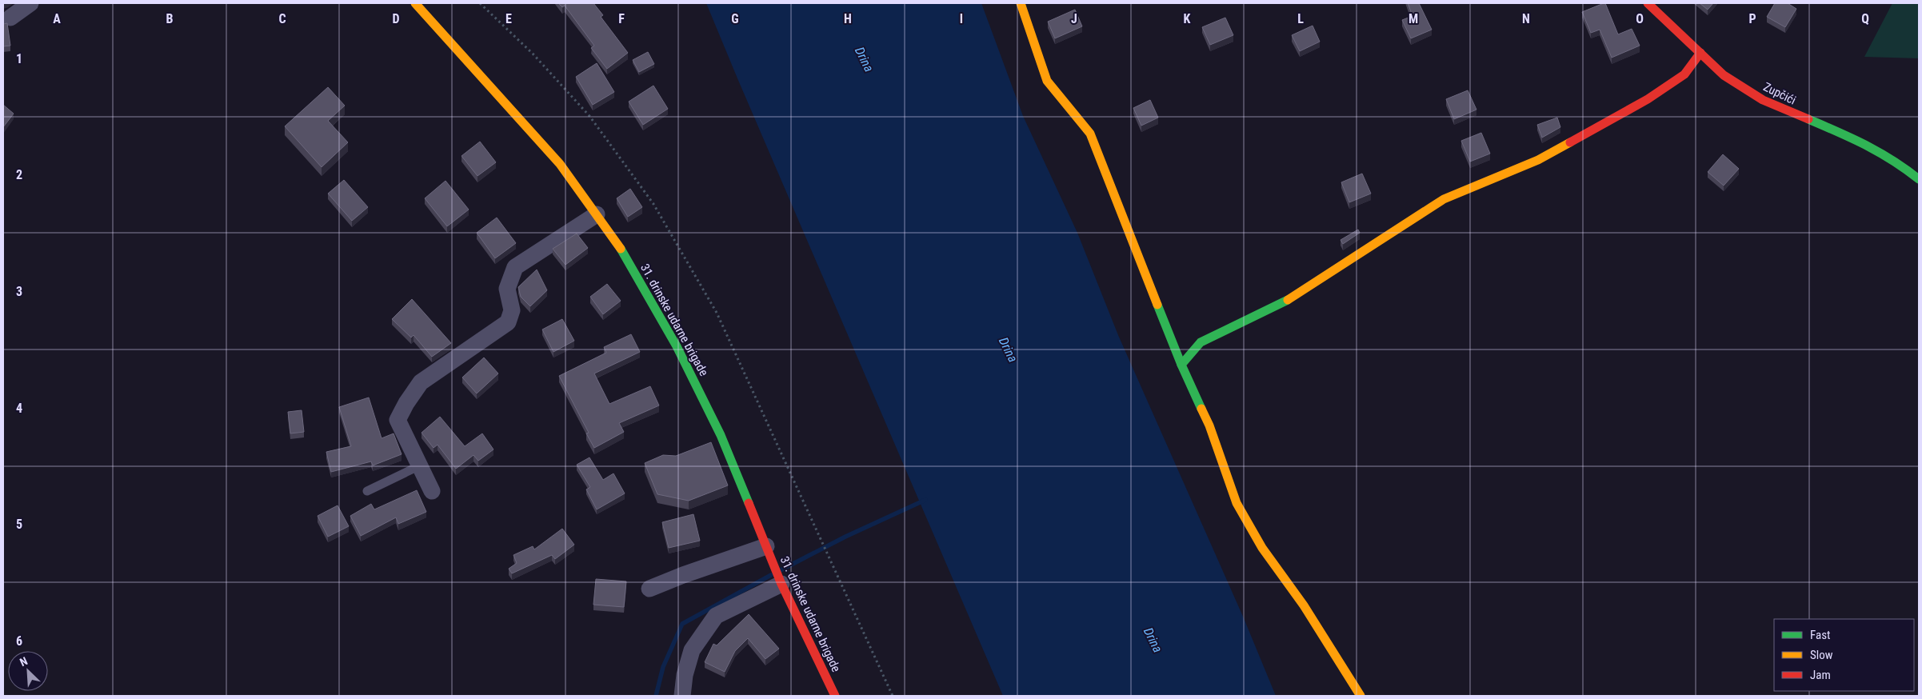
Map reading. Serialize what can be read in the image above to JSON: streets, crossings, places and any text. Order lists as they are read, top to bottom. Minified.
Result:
{"streets":{"street":["Zupčići","31. drinske udarne brigade"]},"water":["Drina"],"legend":["Fast","Slow","Jam"],"north":"top left","grid":{"columns":["A","B","C","D","E","F","G","H","I","J","K","L","M","N","O","P","Q"],"rows":["1","2","3","4","5","6"]}}
